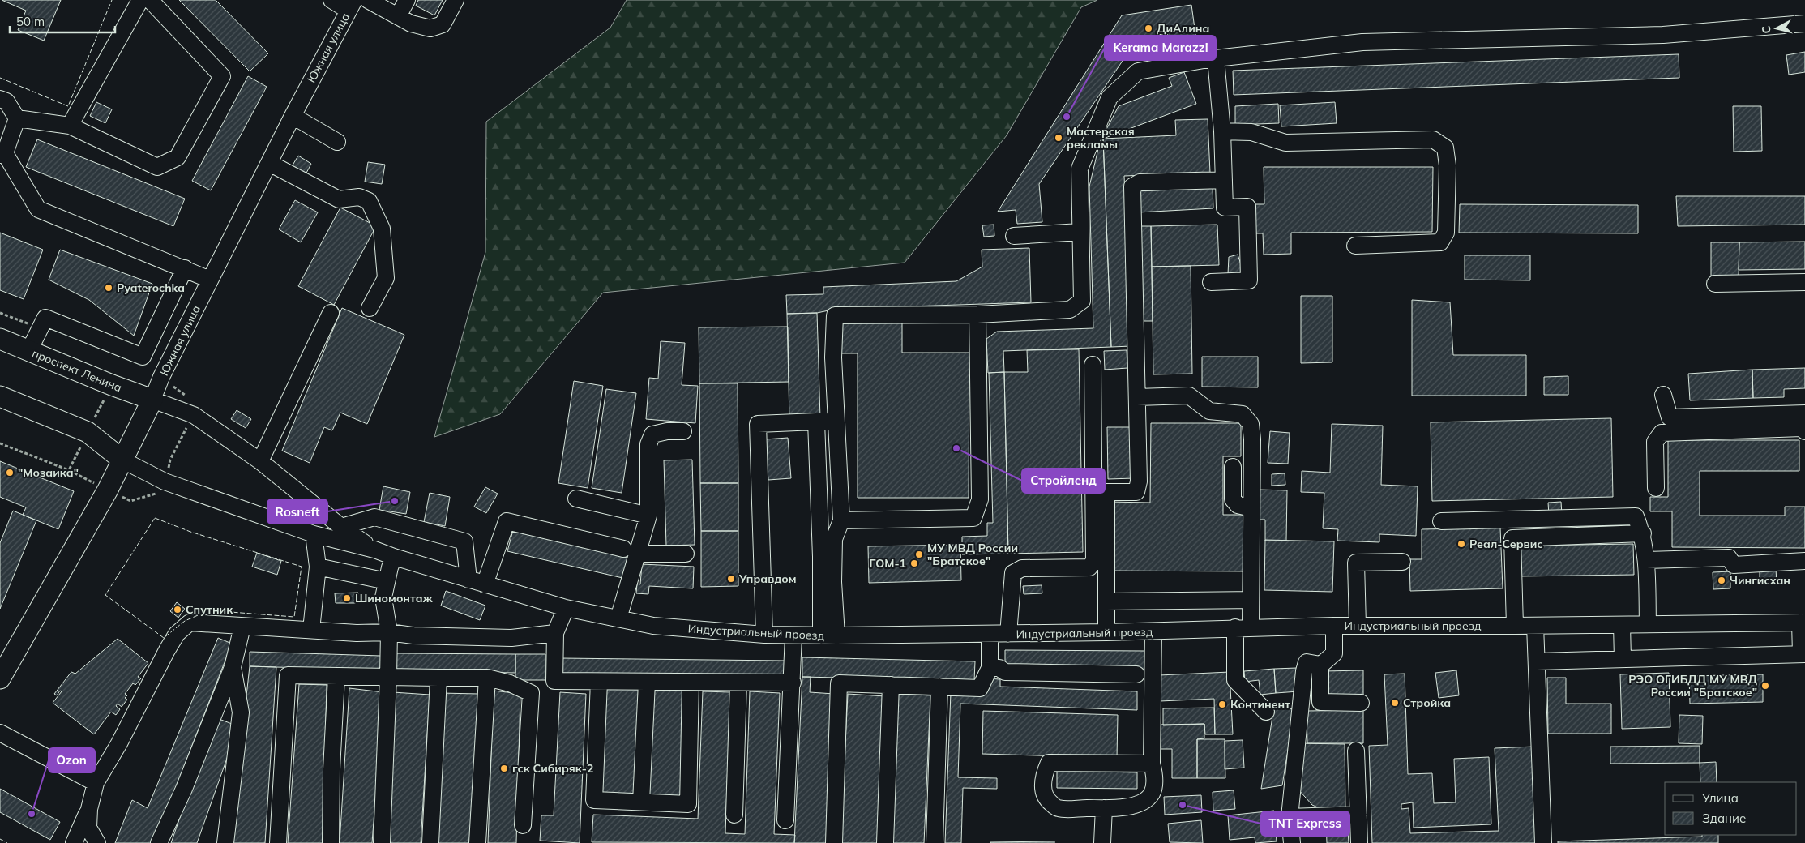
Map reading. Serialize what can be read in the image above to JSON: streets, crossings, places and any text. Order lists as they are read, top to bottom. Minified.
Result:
{"streets":{"main road":["Южная улица","проспект Ленина"],"street":["Индустриальный проезд"]},"crossings":[["Южная улица","проспект Ленина"]],"places":["ДиАлина","Kerama Marazzi","Мастерская рекламы","Pyaterochka","Стройленд","\"Мозаика\"","Rosneft","Реал-Сервис","МУ МВД России \"Братское\"","ГОМ-1","Управдом","Чингисхан","Шиномонтаж","Спутник","РЭО ОГИБДД МУ МВД России \"Братское\"","Стройка","Континент","гск Сибиряк-2","TNT Express","Ozon"],"legend":["Улица","Здание"],"scale_bar":"50 m","north":"left"}
